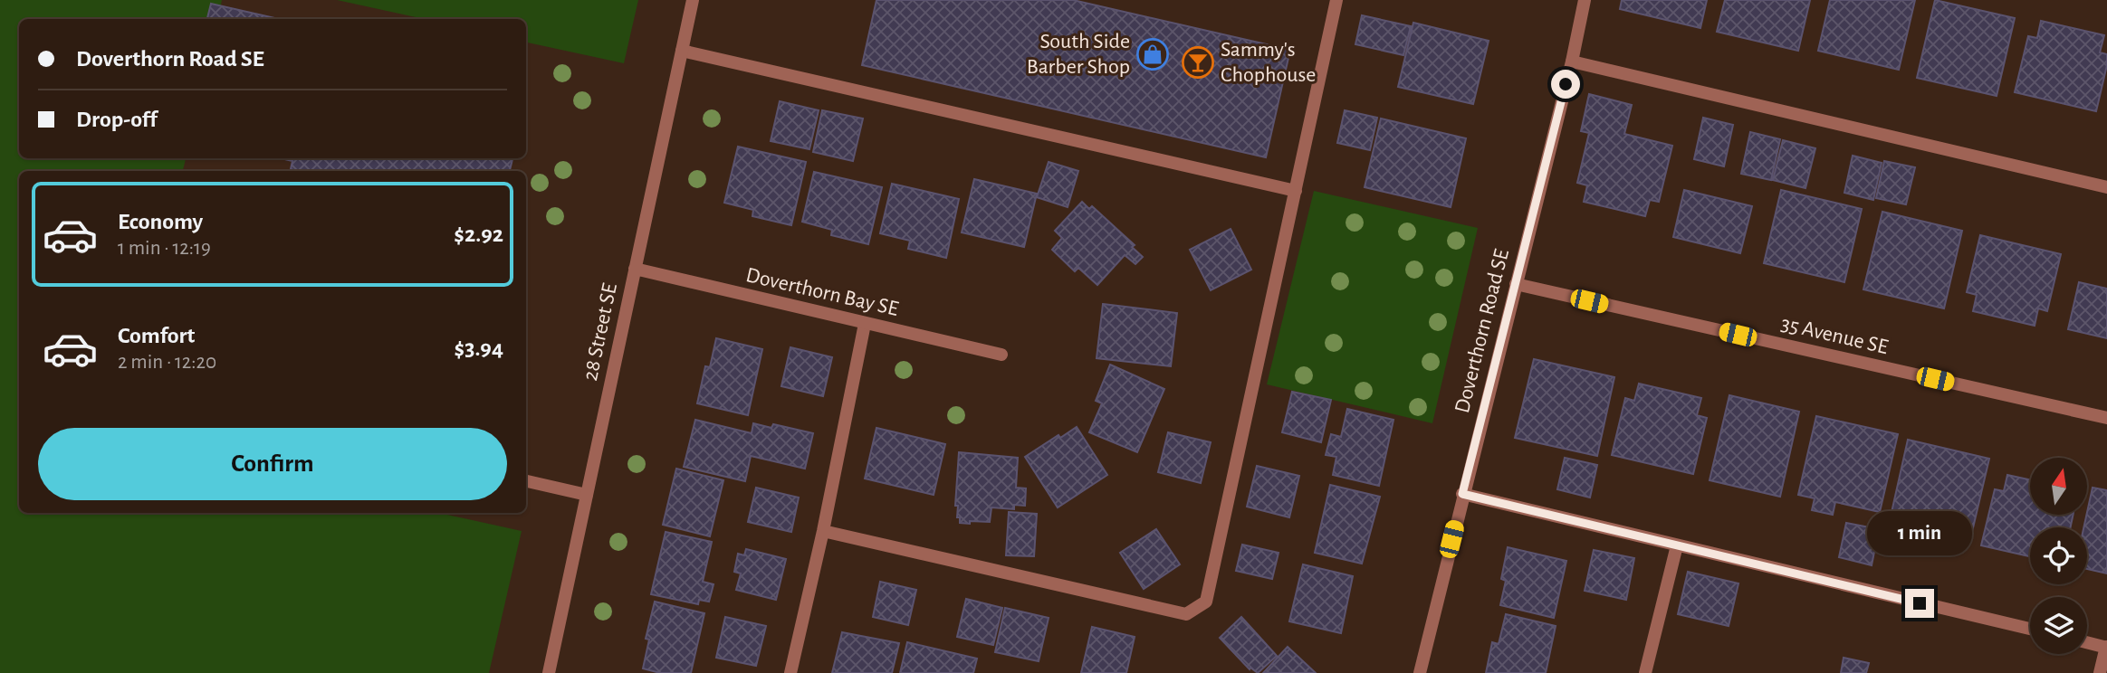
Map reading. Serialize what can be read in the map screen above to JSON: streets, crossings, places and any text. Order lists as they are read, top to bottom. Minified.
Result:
{"streets":{"street":["Doverthorn Bay SE","Doverthorn Road SE","28 Street SE","35 Avenue SE"]},"crossings":[["Doverthorn Bay SE","28 Street SE"],["Doverthorn Road SE","35 Avenue SE"]],"places":{"shop":["South Side Barber Shop"],"bar":["Sammy's Chophouse"]},"north":"top","page":{"banner":["Doverthorn Road SE","Drop-off"],"list":[{"name":"Economy","note":"1 min · 12:19","value":"$2.92"},{"name":"Comfort","note":"2 min · 12:20","value":"$3.94"}],"buttons":"Confirm","bubble":"1 min"}}
